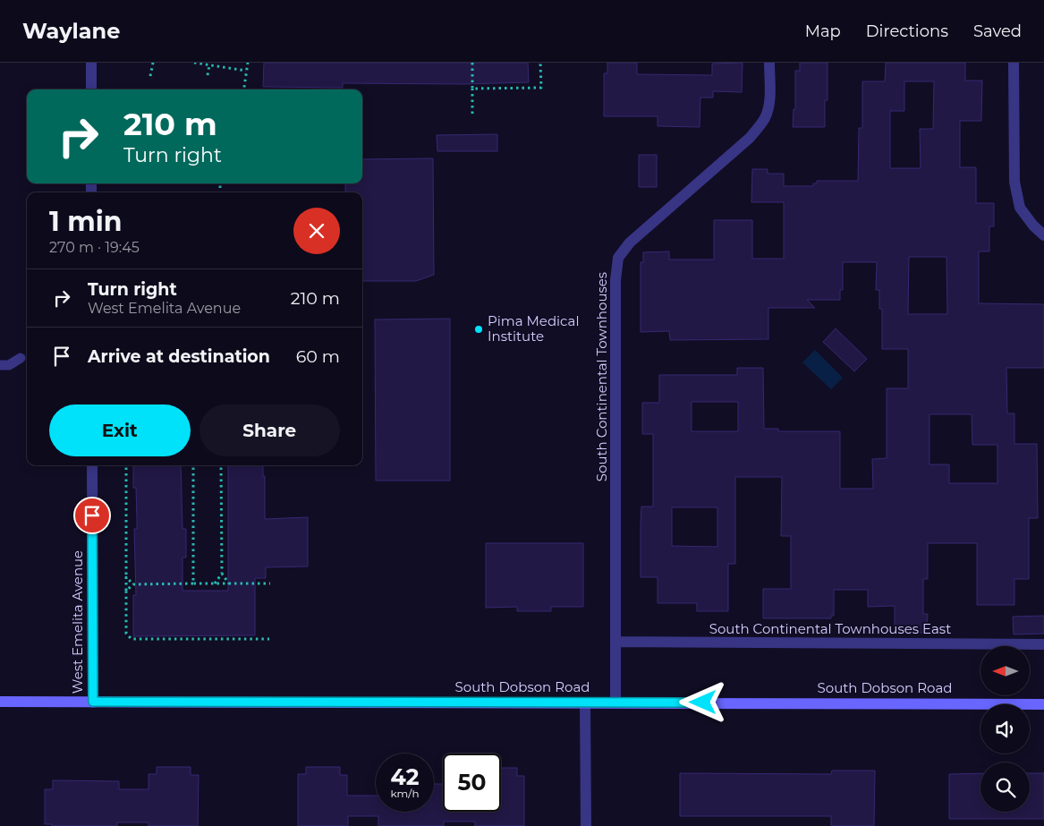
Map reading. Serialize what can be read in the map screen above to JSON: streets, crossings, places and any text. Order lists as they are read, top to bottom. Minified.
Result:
{"streets":{"main road":["South Dobson Road"],"street":["South Continental Townhouses","West Emelita Avenue","South Continental Townhouses East"]},"crossings":[["South Continental Townhouses","South Continental Townhouses East"],["South Continental Townhouses","South Dobson Road"],["West Emelita Avenue","South Dobson Road"]],"places":["Pima Medical Institute"],"north":"left","page":{"header":"Waylane","nav":["Map","Directions","Saved"],"turn":["210 m","Turn right"],"heading":["1 min","270 m · 19:45"],"list":[{"name":"Turn right","note":"West Emelita Avenue","value":"210 m"},{"name":"Arrive at destination","value":"60 m"}],"buttons":["Exit","Share"],"speed":"42 km/h","limit":"50"}}
